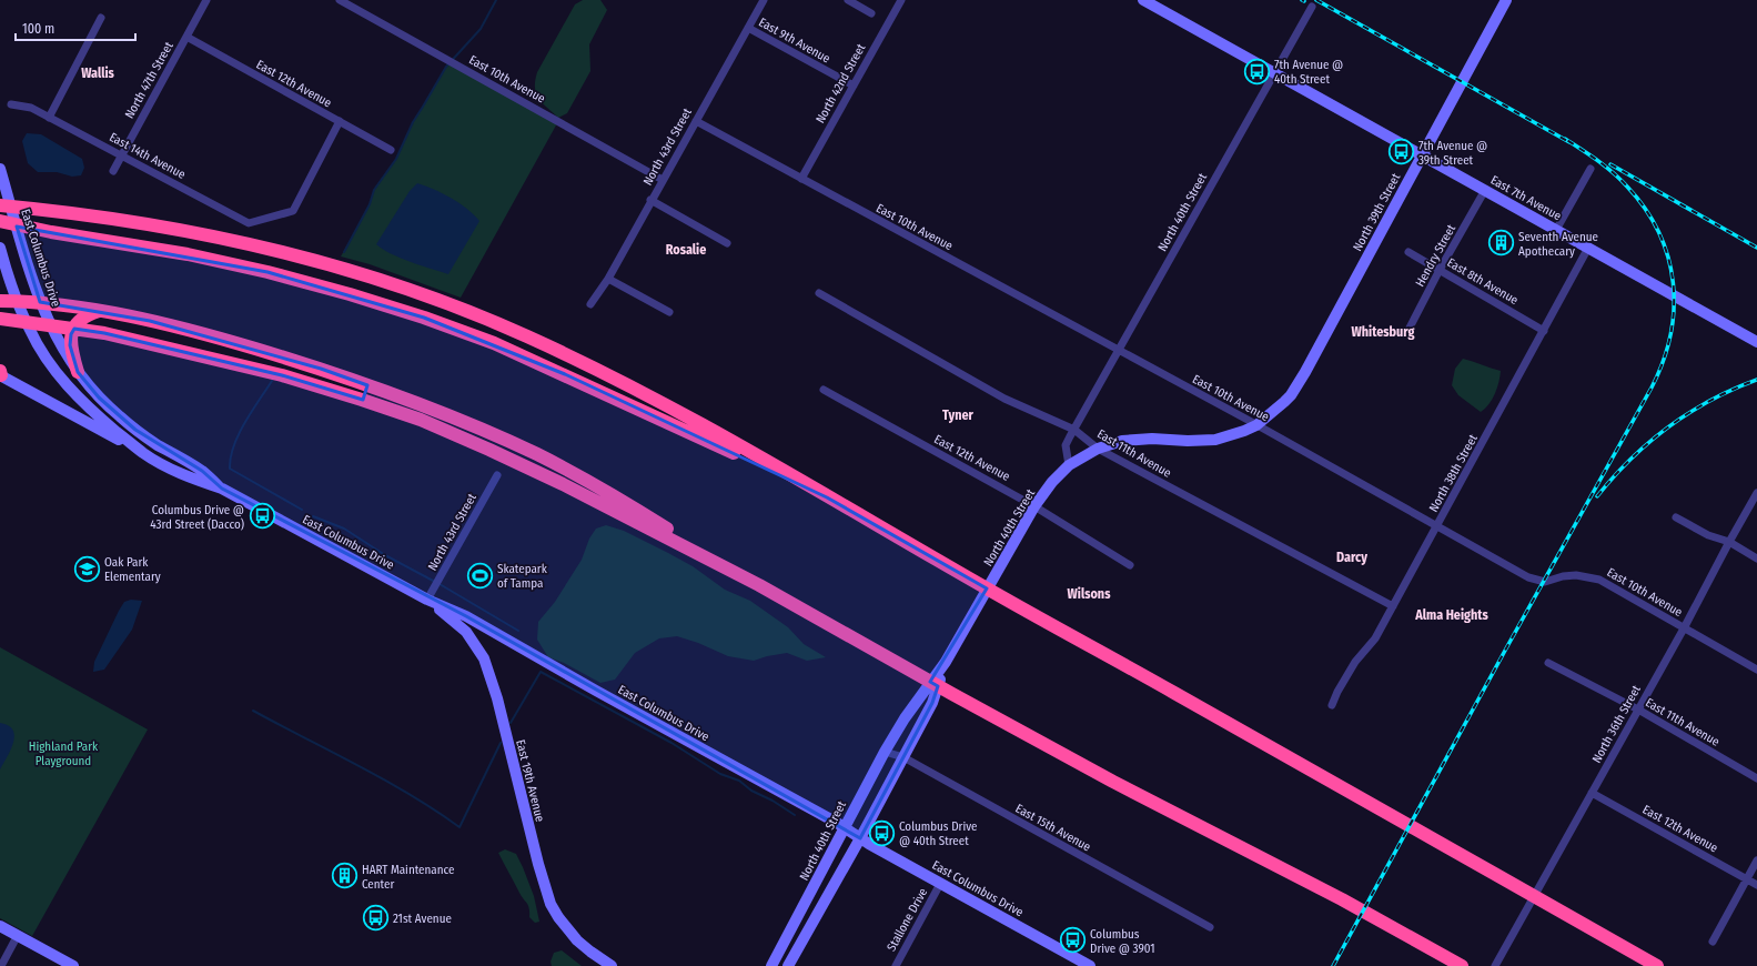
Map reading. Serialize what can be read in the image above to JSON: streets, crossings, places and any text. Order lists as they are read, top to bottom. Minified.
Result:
{"streets":{"main road":["East 7th Avenue","North 40th Street","North 39th Street","East Columbus Drive","East 19th Avenue"],"street":["East 9th Avenue","East 10th Avenue","North 47th Street","East 12th Avenue","North 42nd Street","North 43rd Street","East 14th Avenue","Hendry Street","East 8th Avenue","East 11th Avenue","North 38th Street","North 36th Street","East 15th Avenue","Stallone Drive"]},"crossings":[["East 9th Avenue","North 42nd Street"],["East 9th Avenue","North 43rd Street"],["East 10th Avenue","North 42nd Street"],["East 10th Avenue","North 43rd Street"],["East 10th Avenue","North 40th Street"],["East 10th Avenue","North 39th Street"],["East 10th Avenue","North 38th Street"],["East 10th Avenue","North 36th Street"],["North 47th Street","East 12th Avenue"],["North 47th Street","East 14th Avenue"],["East 12th Avenue","East 14th Avenue"],["East 12th Avenue","North 40th Street"],["East 12th Avenue","North 36th Street"],["North 43rd Street","East Columbus Drive"],["North 43rd Street","East 19th Avenue"],["East 7th Avenue","North 40th Street"],["East 7th Avenue","North 39th Street"],["East 7th Avenue","Hendry Street"],["East 7th Avenue","North 38th Street"],["North 40th Street","North 39th Street"],["North 40th Street","East Columbus Drive"],["North 40th Street","East 11th Avenue"],["North 40th Street","East 15th Avenue"],["Hendry Street","East 8th Avenue"],["East Columbus Drive","East 19th Avenue"],["East Columbus Drive","Stallone Drive"],["East 8th Avenue","North 38th Street"],["East 11th Avenue","North 38th Street"],["East 11th Avenue","North 36th Street"]],"districts":["Wallis","Rosalie","Whitesburg","Tyner","Darcy","Wilsons","Alma Heights"],"parks":["Highland Park Playground"],"places":{"bus stop":["7th Avenue @ 40th Street","7th Avenue @ 39th Street","Columbus Drive @ 43rd Street (Dacco)","Columbus Drive @ 40th Street","21st Avenue","Columbus Drive @ 3901"],"building":["Seventh Avenue Apothecary","HART Maintenance Center"],"school or university":["Oak Park Elementary"],"sports":["Skatepark of Tampa"]},"scale_bar":"100 m"}
